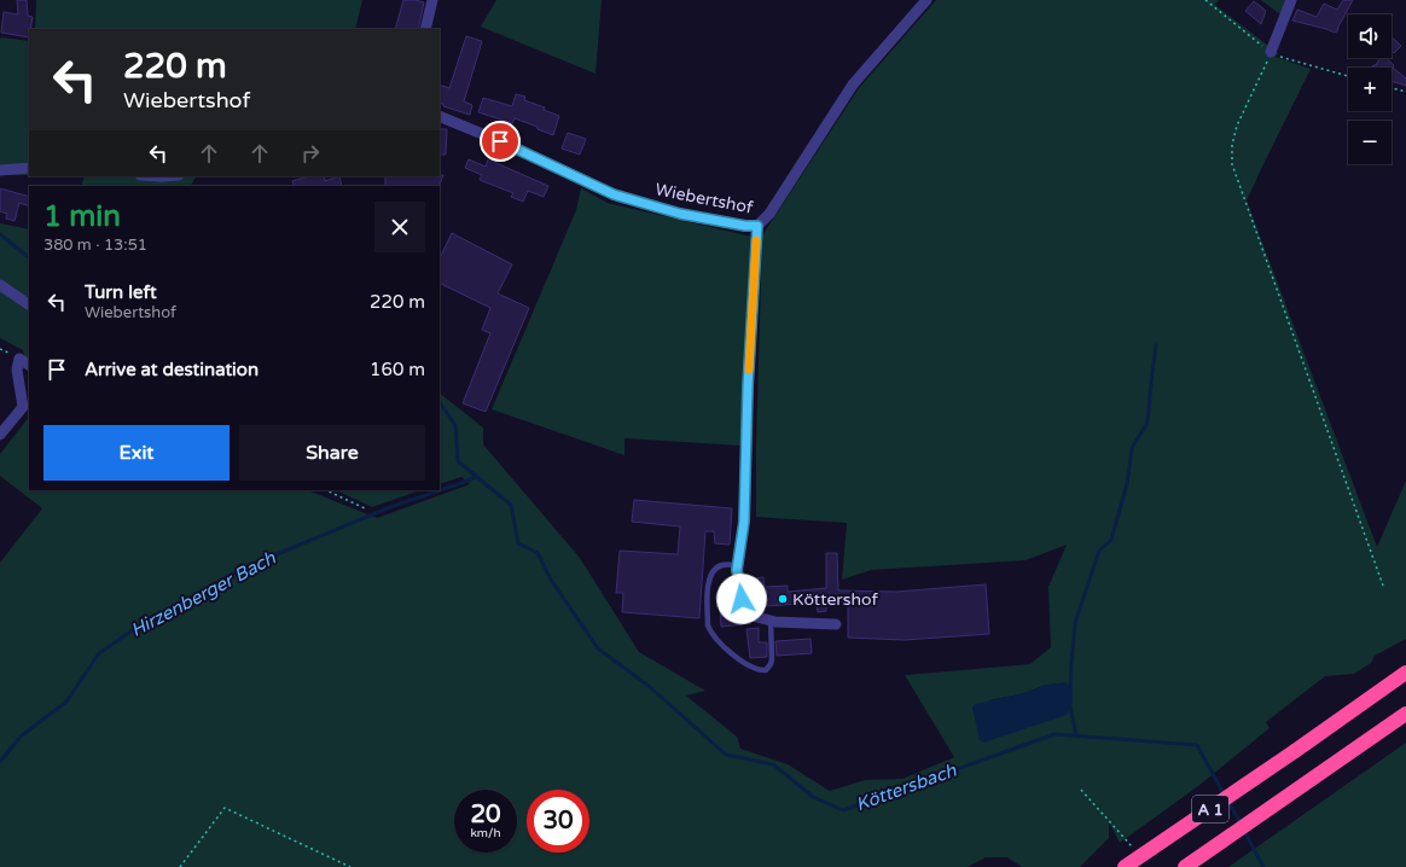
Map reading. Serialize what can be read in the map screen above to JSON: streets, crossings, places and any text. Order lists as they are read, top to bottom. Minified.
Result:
{"streets":{"highway":["A 1"],"street":["Wiebertshof"]},"water":["Hirzenberger Bach","Köttersbach"],"places":["Köttershof"],"page":{"map_buttons":["+","−"],"turn":["220 m","Wiebertshof"],"heading":["1 min","380 m · 13:51"],"list":[{"name":"Turn left","note":"Wiebertshof","value":"220 m"},{"name":"Arrive at destination","value":"160 m"}],"buttons":["Exit","Share"],"speed":"20 km/h","limit":"30"}}
